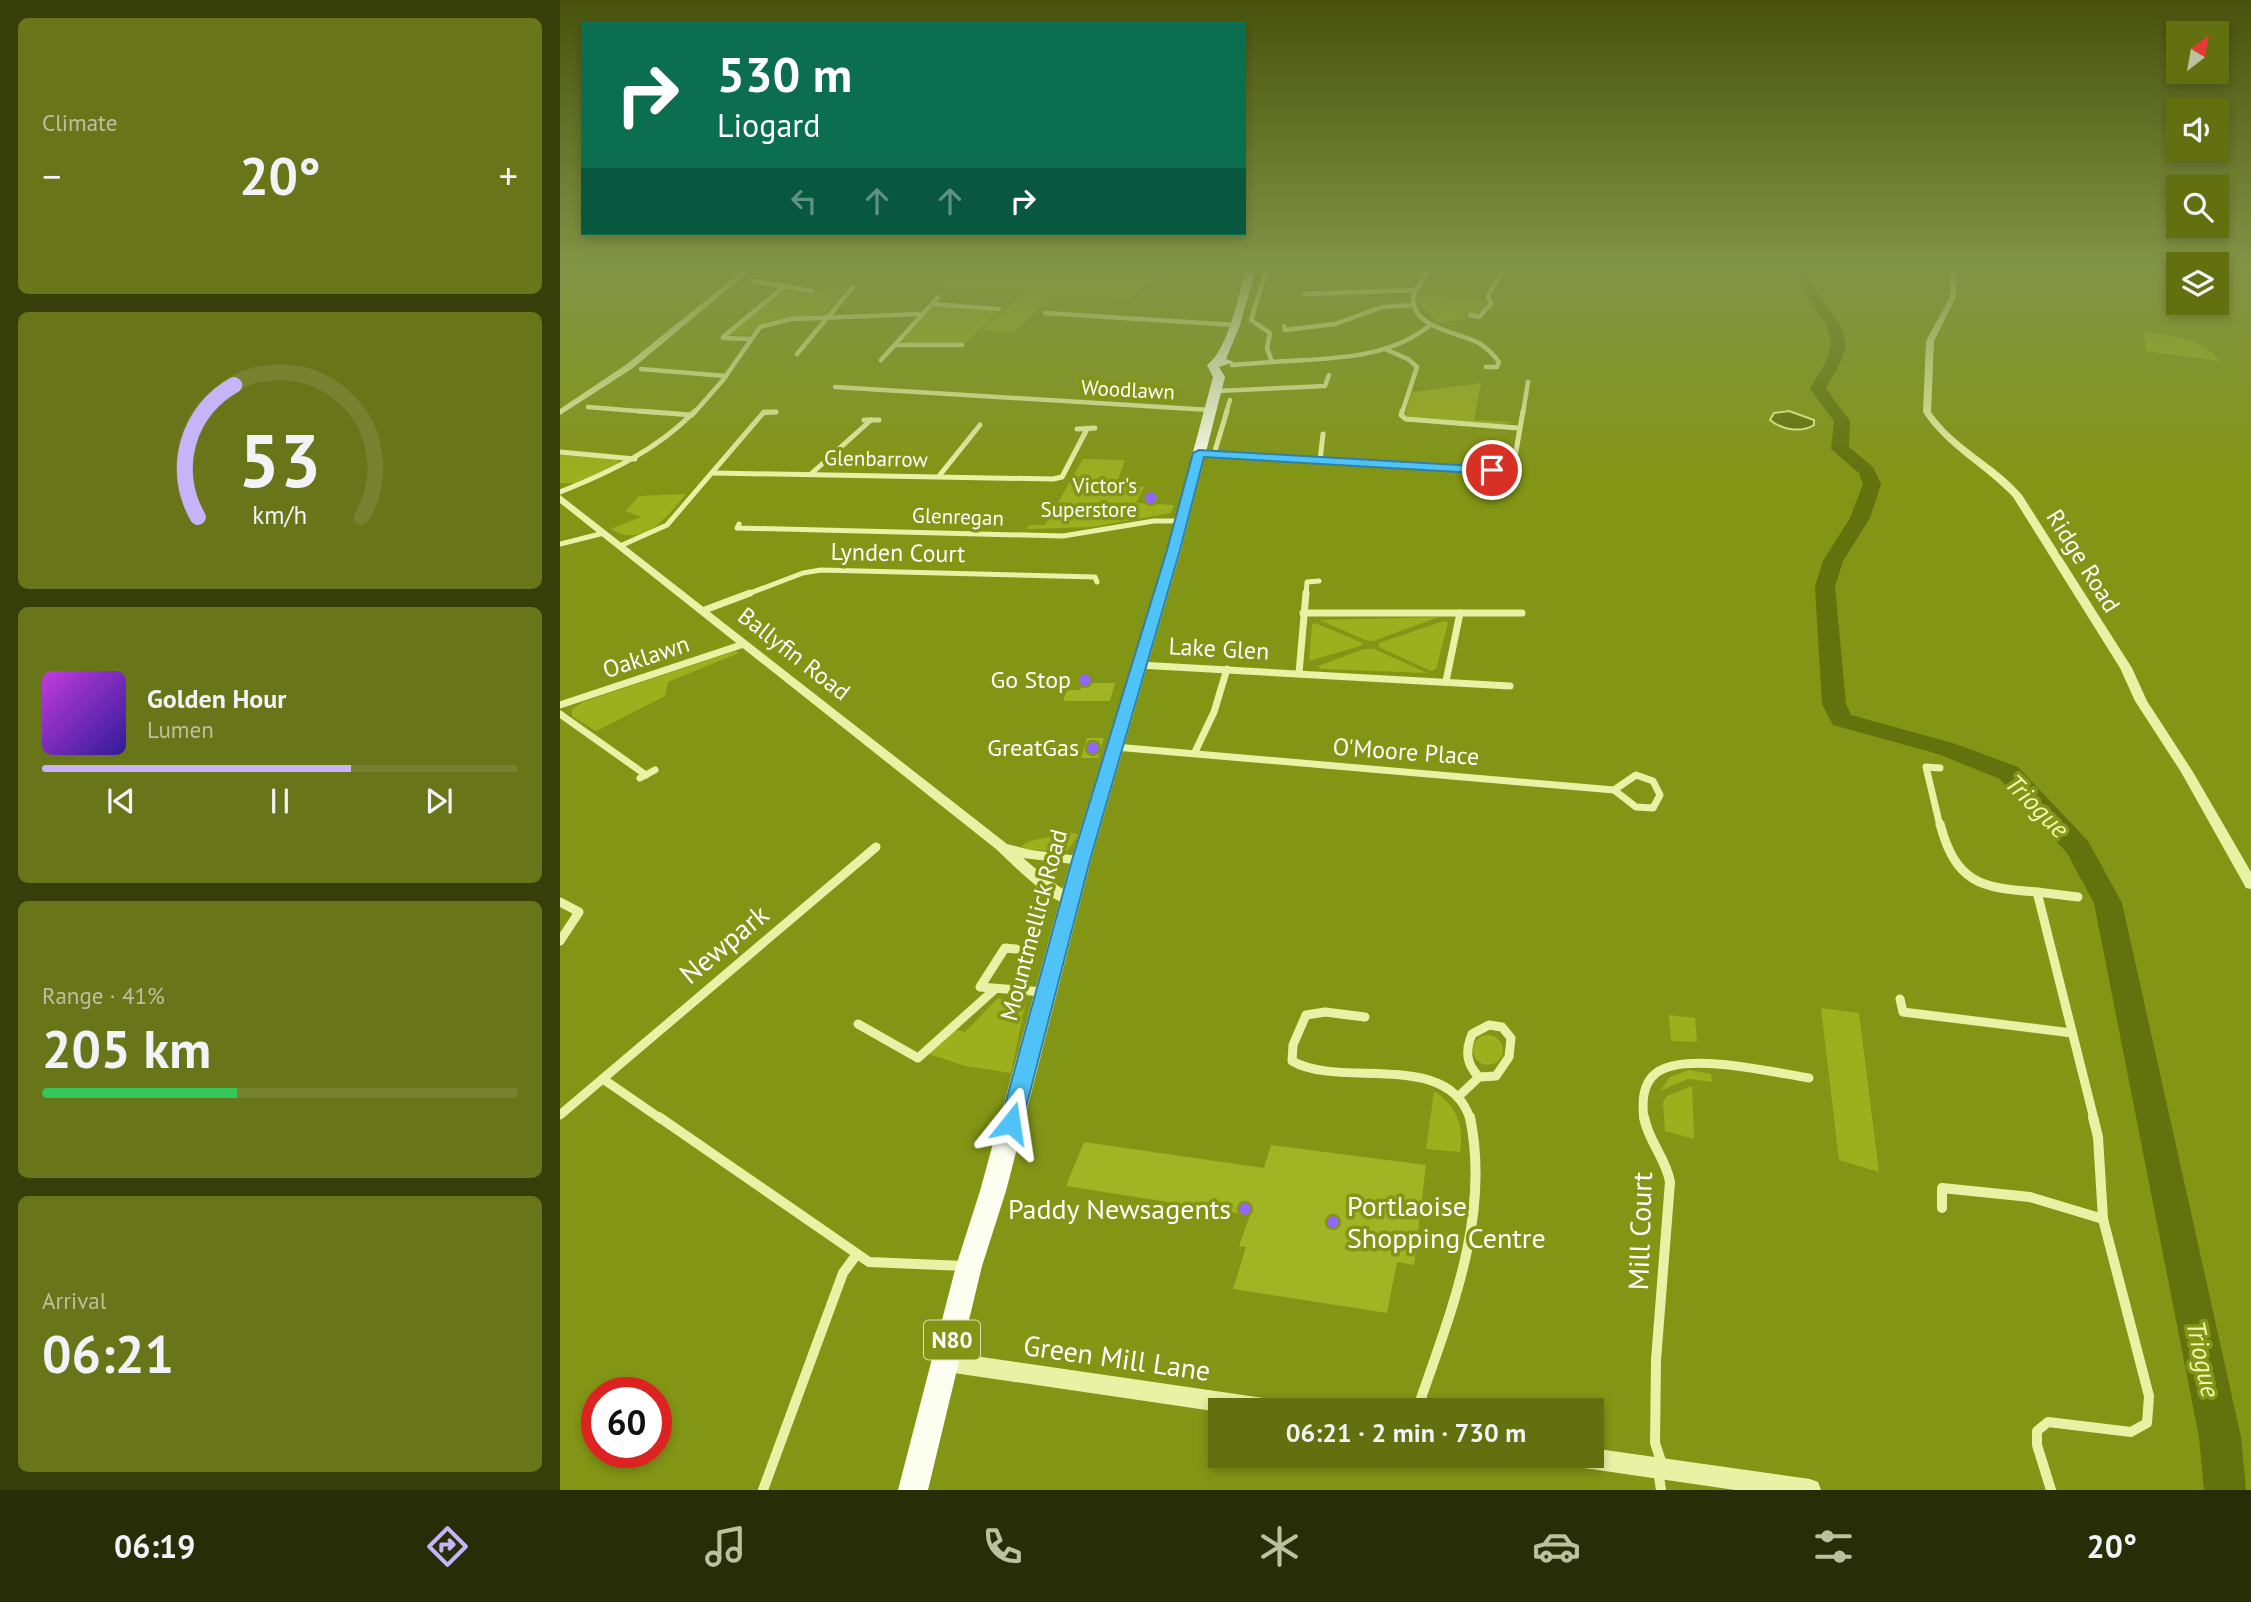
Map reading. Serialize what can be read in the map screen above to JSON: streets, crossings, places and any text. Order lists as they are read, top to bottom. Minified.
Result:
{"streets":{"main road":["Mountmellick Road","N80"],"street":["Woodlawn","Glenbarrow","Glenregan","Lynden Court","Ridge Road","Lake Glen","Ballyfin Road","Oaklawn","O'Moore Place","Newpark","Mill Court","Green Mill Lane"]},"crossings":[["Woodlawn","Mountmellick Road"],["Glenregan","Mountmellick Road"],["Lynden Court","Ballyfin Road"],["Lake Glen","Mountmellick Road"],["Ballyfin Road","Oaklawn"],["Ballyfin Road","Mountmellick Road"],["O'Moore Place","Mountmellick Road"],["Mountmellick Road","Green Mill Lane"]],"water":["Triogue"],"places":["Victor's Superstore","Go Stop","GreatGas","Paddy Newsagents","Portlaoise Shopping Centre"],"north":"top right","page":{"tile":["Climate",["Range · 41%","205 km"],["Arrival","06:21"]],"turn":["530 m","Liogard"],"heat":["−","20°","+"],"song":["Golden Hour","Lumen"],"limit":"60","trip":"06:21 · 2 min · 730 m","tabs":["06:19","20°"],"gauge":["53","km/h"]}}
